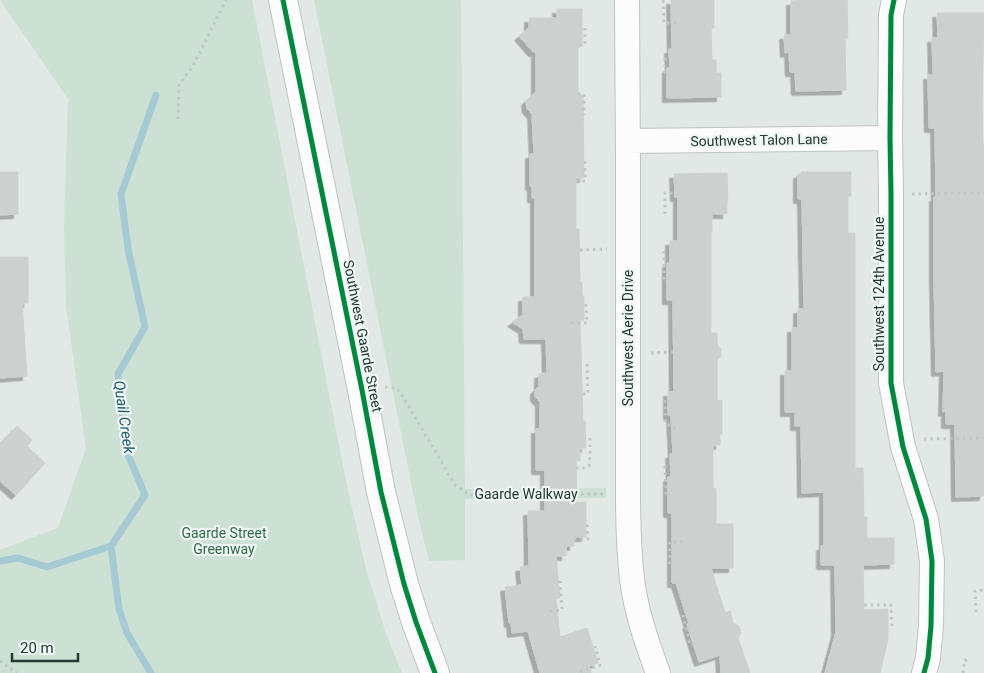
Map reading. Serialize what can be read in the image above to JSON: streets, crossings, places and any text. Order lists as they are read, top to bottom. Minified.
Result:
{"streets":{"main road":["Southwest Gaarde Street"],"street":["Southwest Talon Lane","Southwest 124th Avenue","Southwest Aerie Drive"],"path":["Gaarde Walkway"]},"crossings":[["Southwest Talon Lane","Southwest 124th Avenue"],["Southwest Talon Lane","Southwest Aerie Drive"],["Southwest Gaarde Street","Gaarde Walkway"],["Southwest Aerie Drive","Gaarde Walkway"]],"water":["Quail Creek"],"parks":["Gaarde Street Greenway"],"scale_bar":"20 m"}
